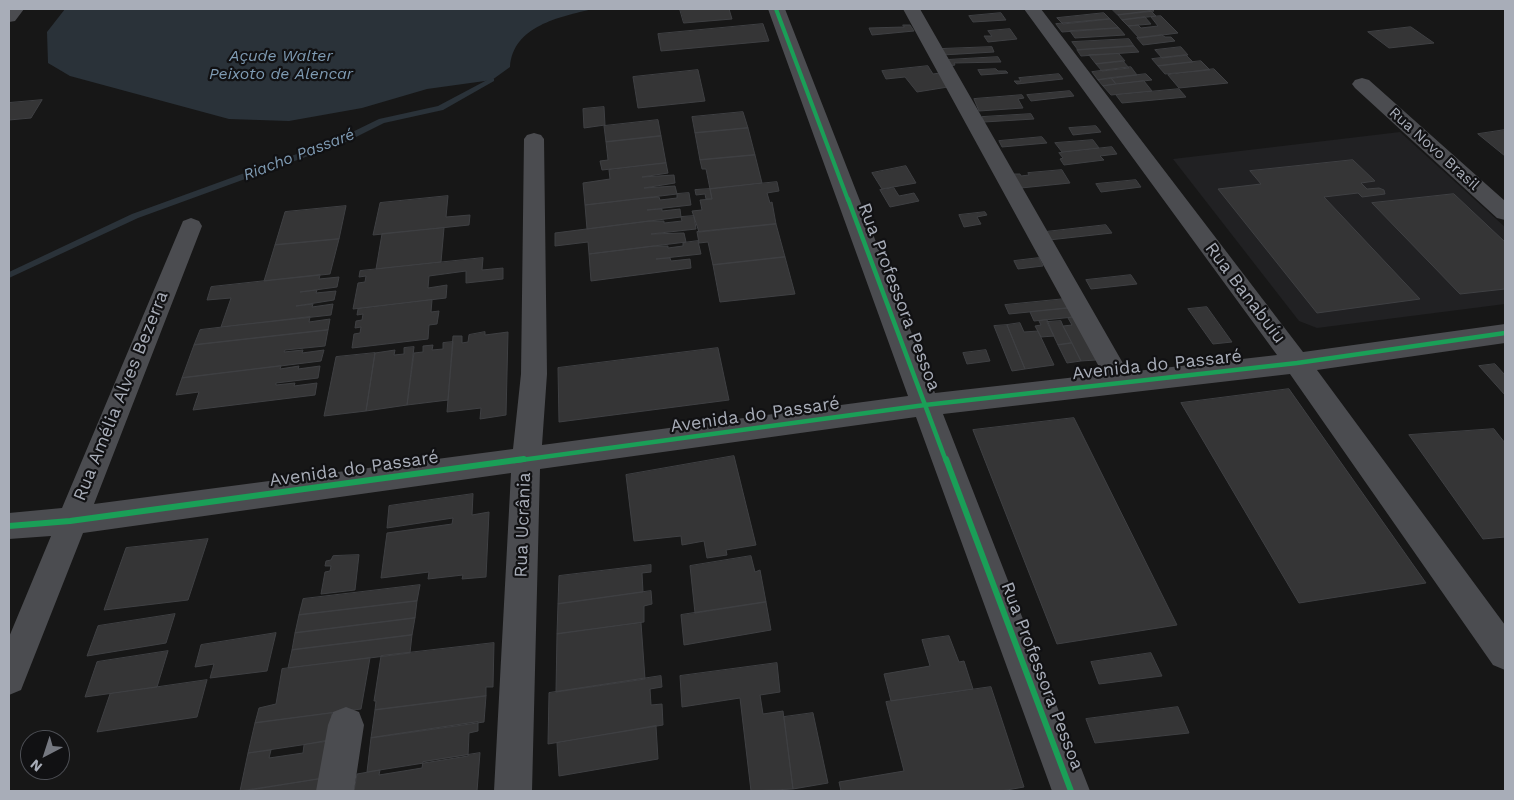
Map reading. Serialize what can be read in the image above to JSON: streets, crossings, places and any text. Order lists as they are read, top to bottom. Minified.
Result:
{"streets":{"street":["Rua Novo Brasil","Rua Banabuíu","Rua Professora Pessoa","Avenida do Passaré","Rua Amélia Alves Bezerra","Rua Ucrânia"]},"crossings":[["Rua Banabuíu","Avenida do Passaré"],["Rua Professora Pessoa","Avenida do Passaré"],["Avenida do Passaré","Rua Amélia Alves Bezerra"],["Avenida do Passaré","Rua Ucrânia"]],"water":["Açude Walter Peixoto de Alencar","Riacho Passaré"],"north":"bottom left"}
